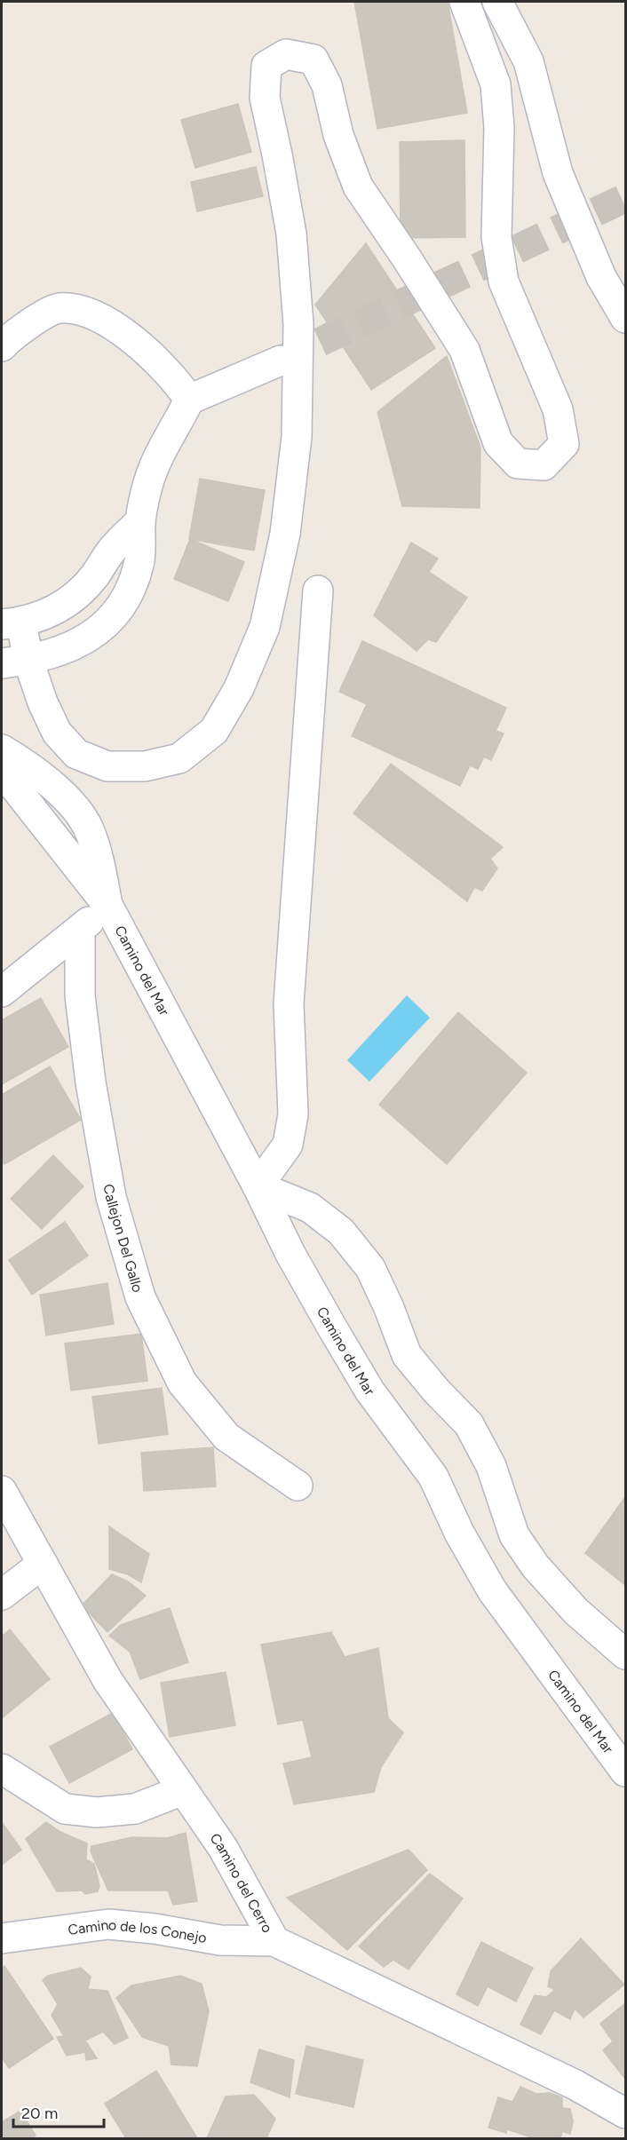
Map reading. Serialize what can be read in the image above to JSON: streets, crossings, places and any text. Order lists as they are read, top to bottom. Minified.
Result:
{"streets":{"street":["Camino del Mar","Callejon Del Gallo","Camino del Cerro","Camino de los Conejo"]},"crossings":[["Camino del Cerro","Camino de los Conejo"]],"scale_bar":"20 m"}
